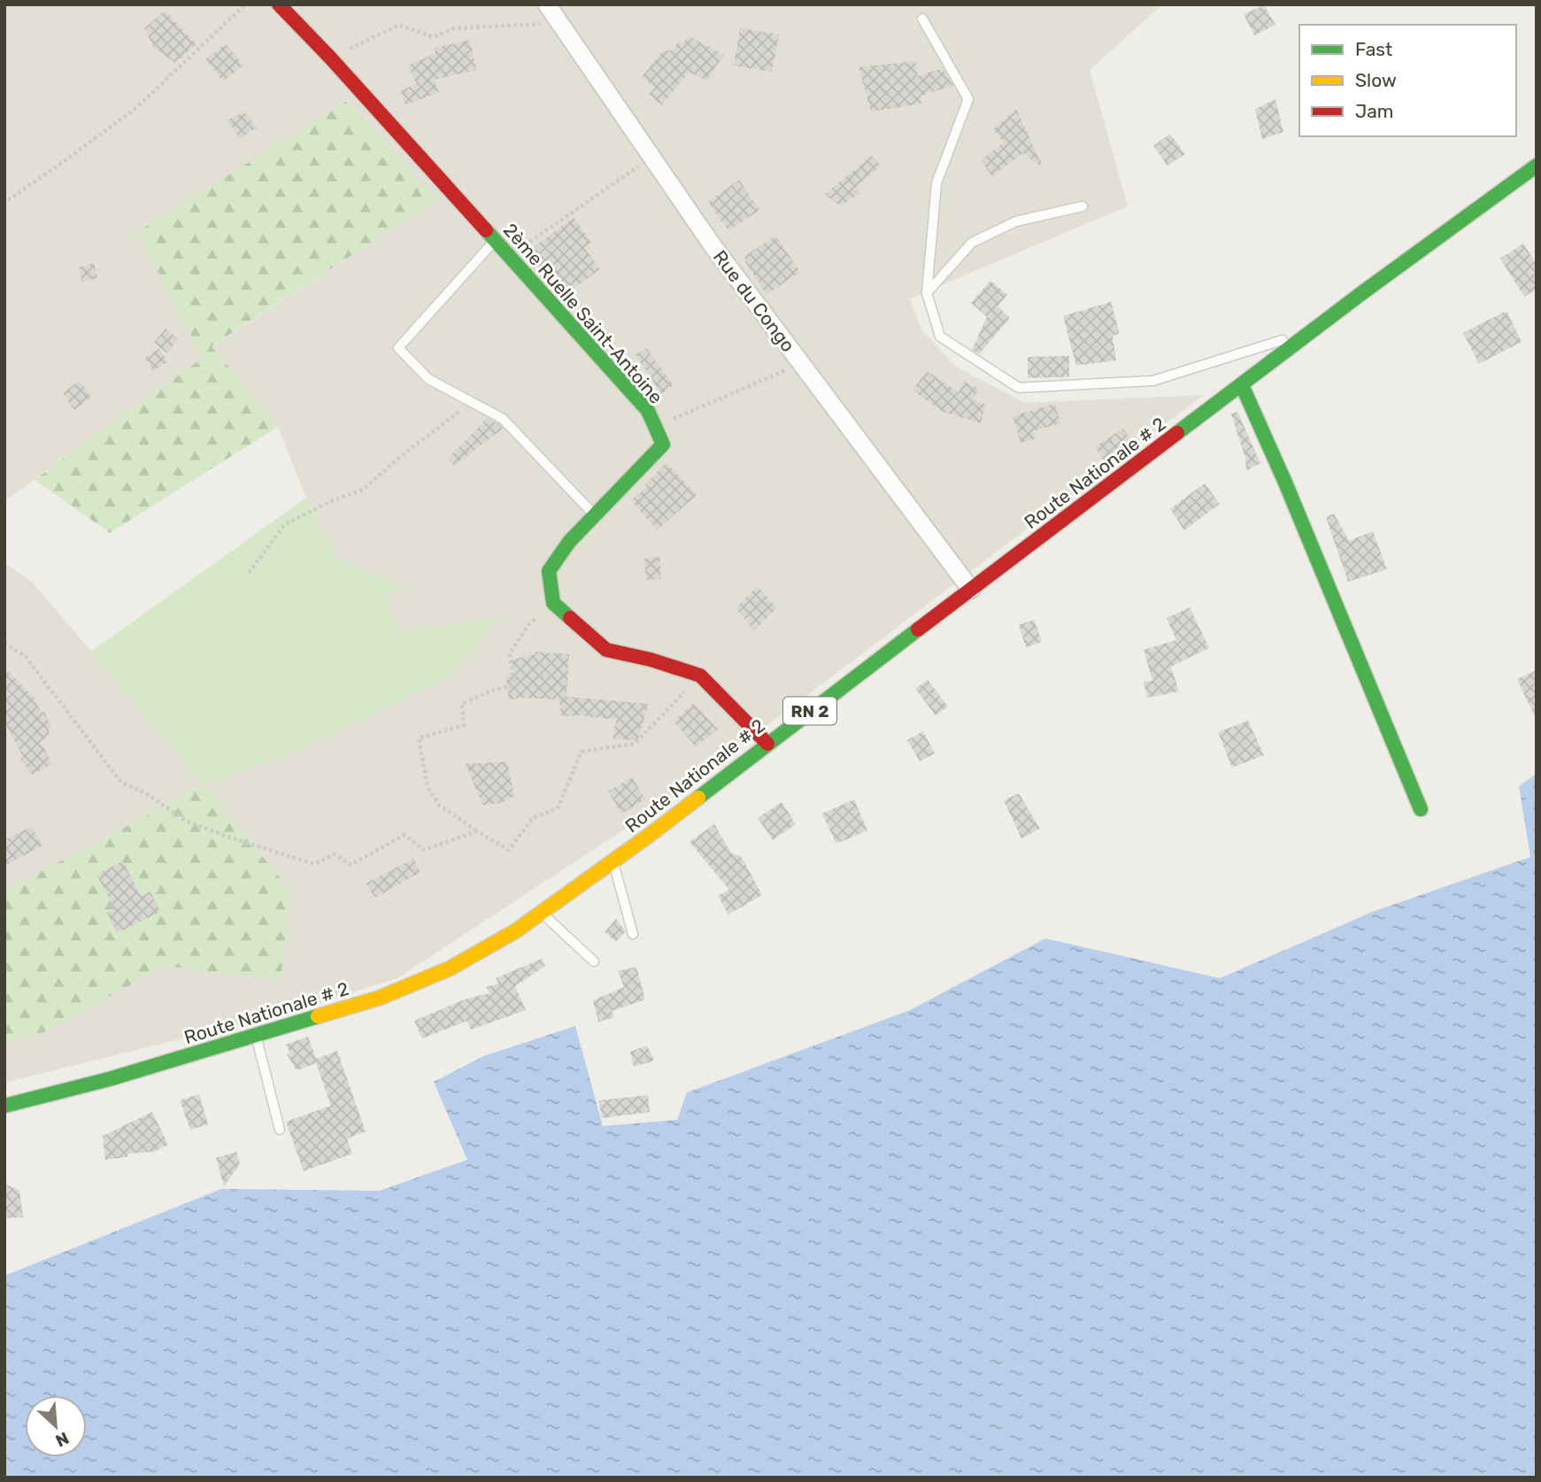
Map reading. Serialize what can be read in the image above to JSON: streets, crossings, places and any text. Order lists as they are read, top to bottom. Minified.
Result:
{"streets":{"main road":["2ème Ruelle Saint-Antoine","Route Nationale # 2","RN 2"],"street":["Rue du Congo"]},"crossings":[["Rue du Congo","Route Nationale # 2"]],"legend":["Fast","Slow","Jam"],"north":"bottom right"}
